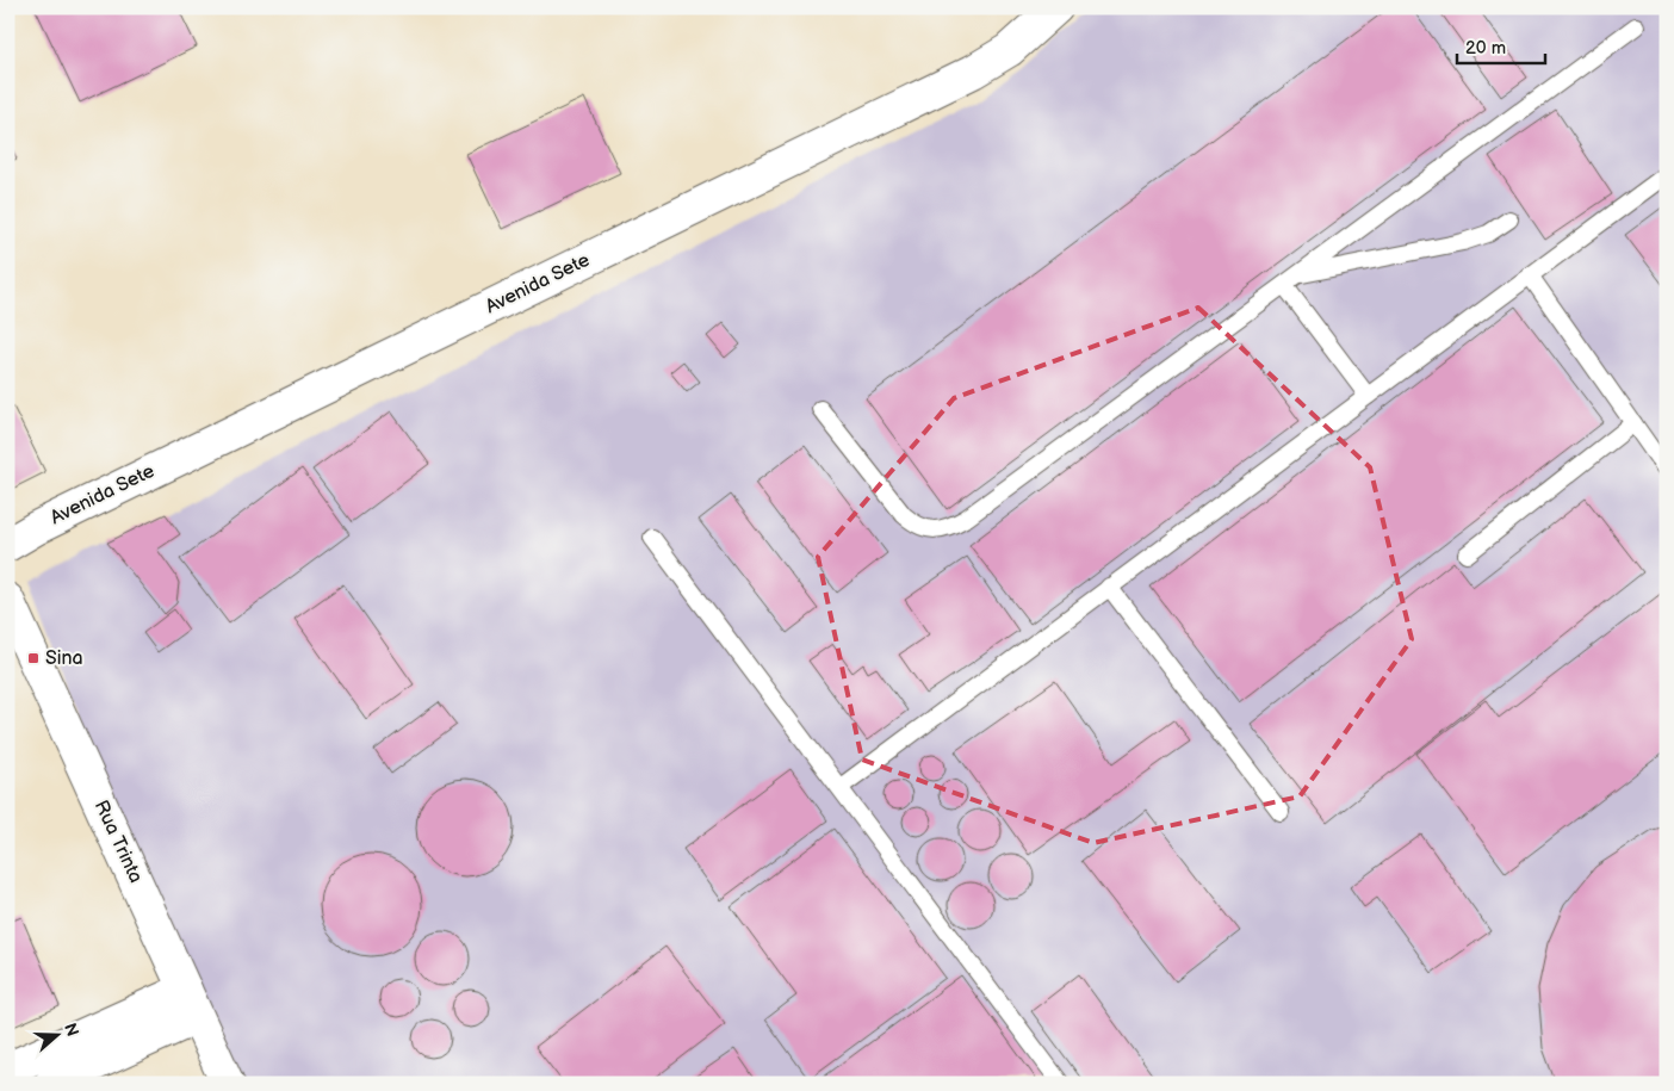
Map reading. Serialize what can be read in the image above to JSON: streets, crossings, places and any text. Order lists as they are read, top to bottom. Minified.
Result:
{"streets":{"street":["Avenida Sete","Rua Trinta"]},"places":{"transit":["Sina"]},"scale_bar":"20 m","north":"right"}
